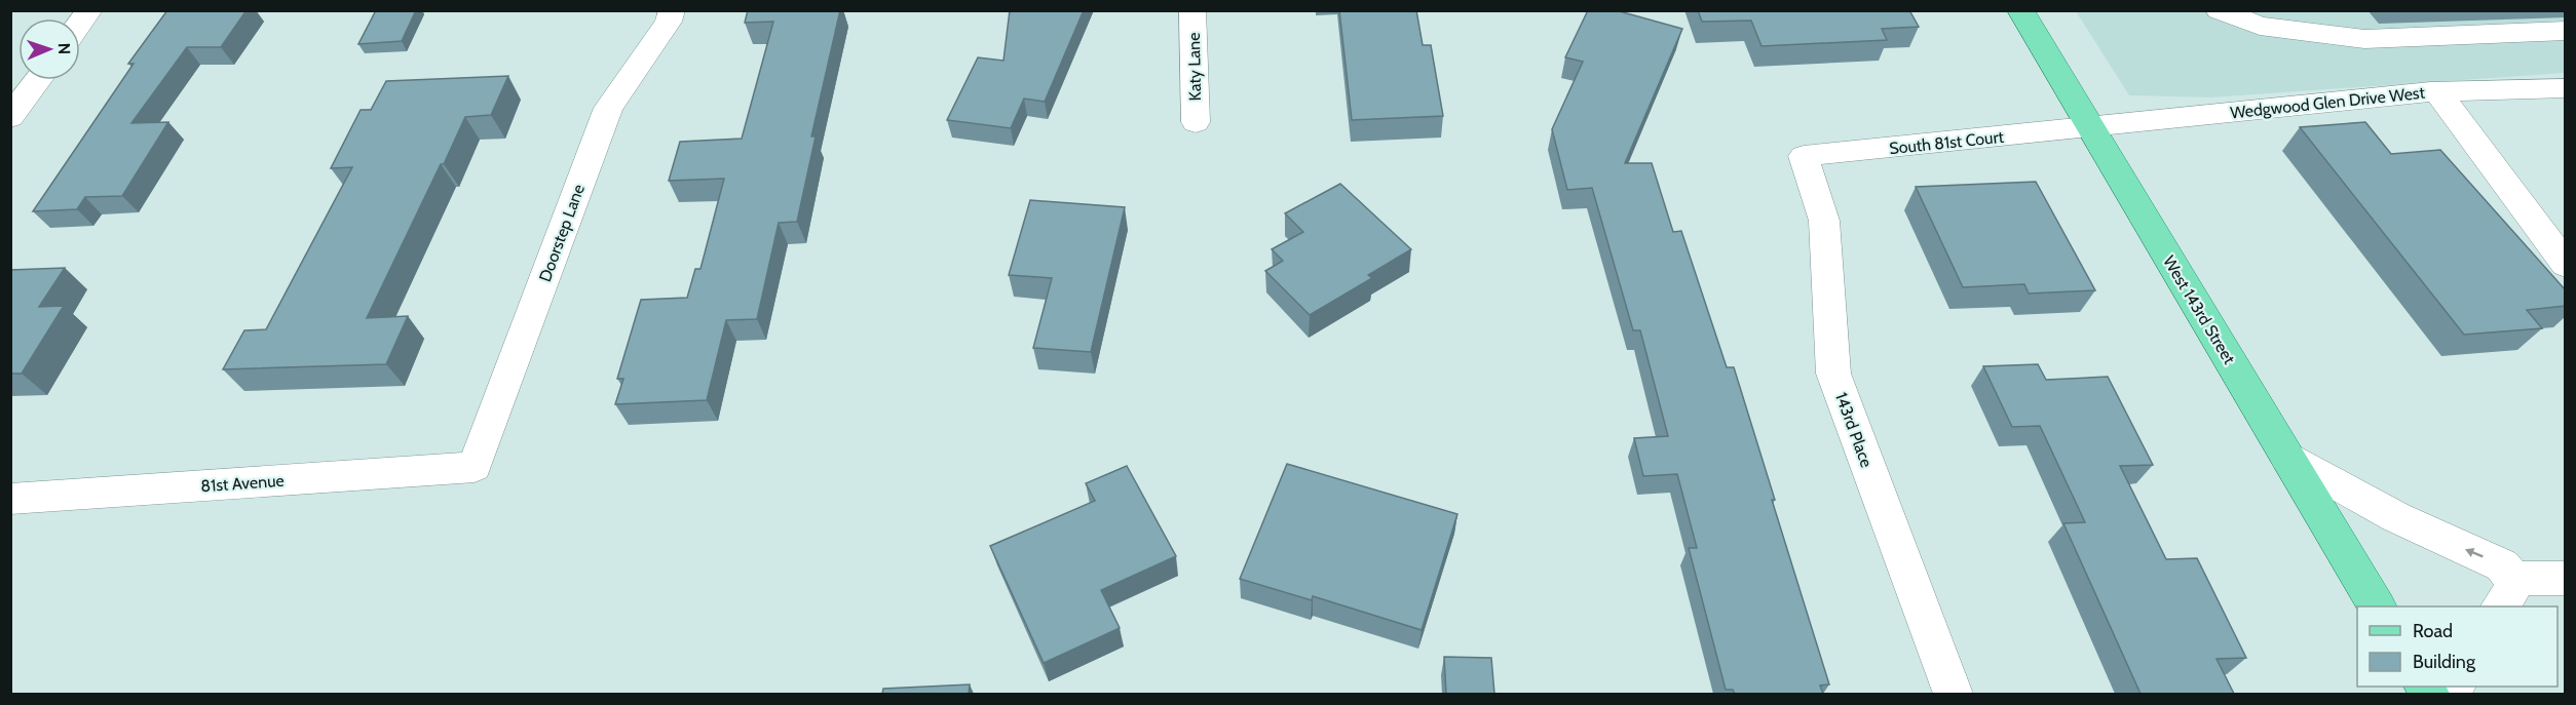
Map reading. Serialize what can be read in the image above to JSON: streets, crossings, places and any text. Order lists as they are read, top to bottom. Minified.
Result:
{"streets":{"main road":["West 143rd Street"],"street":["Katy Lane","Wedgwood Glen Drive West","South 81st Court","Doorstep Lane","143rd Place","81st Avenue"]},"crossings":[["Wedgwood Glen Drive West","South 81st Court"],["Wedgwood Glen Drive West","West 143rd Street"],["South 81st Court","West 143rd Street"],["South 81st Court","143rd Place"],["Doorstep Lane","81st Avenue"]],"legend":["Road","Building"],"north":"right"}
